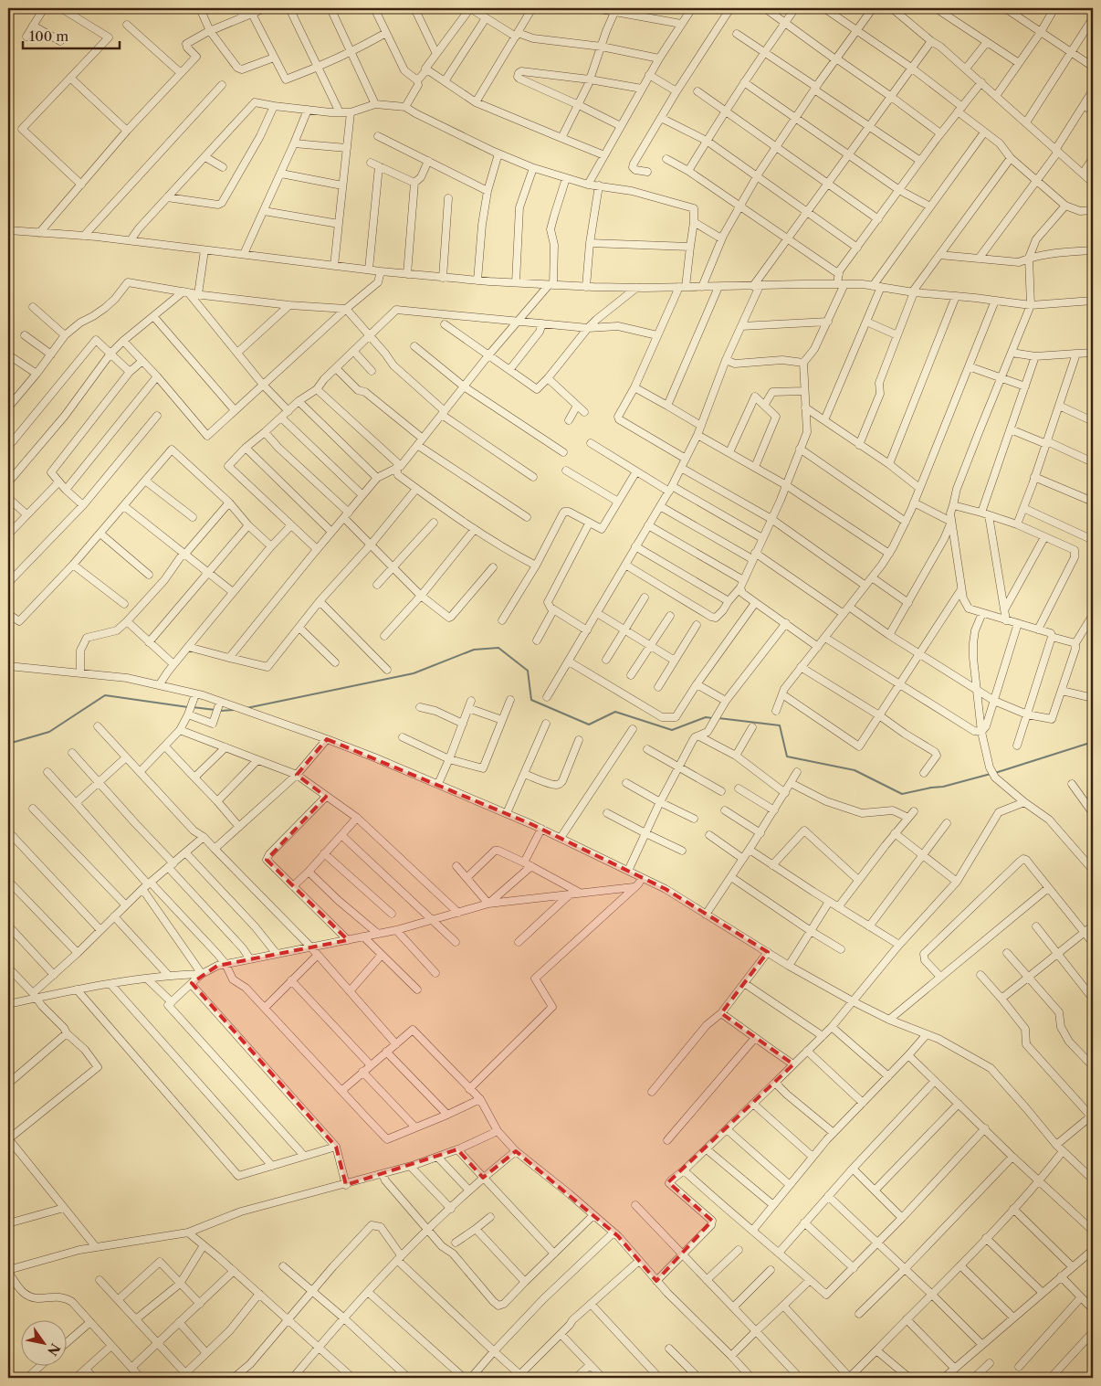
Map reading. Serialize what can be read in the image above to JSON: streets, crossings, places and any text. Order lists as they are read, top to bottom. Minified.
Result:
{"scale_bar":"100 m","north":"bottom right"}
